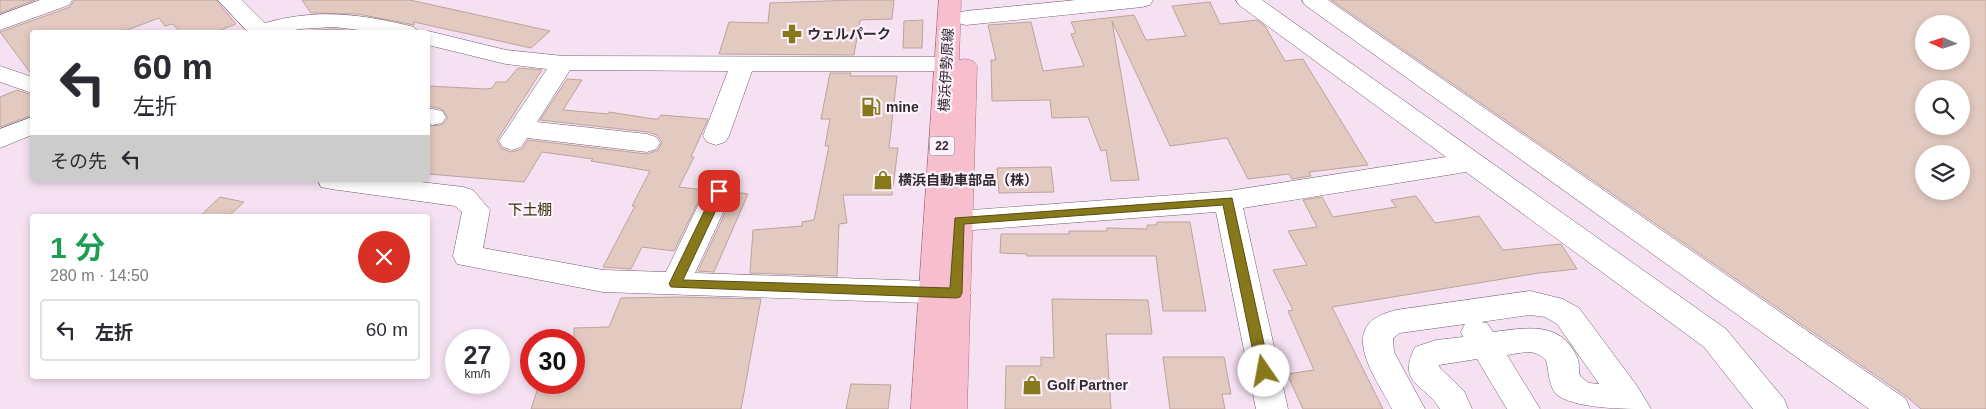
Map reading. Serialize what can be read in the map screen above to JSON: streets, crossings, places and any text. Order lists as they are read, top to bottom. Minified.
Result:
{"streets":{"main road":["横浜伊勢原線","22"]},"districts":["下土棚"],"places":{"pharmacy":["ウェルパーク"],"fuel station":["mine"],"shop":["横浜自動車部品（株）","Golf Partner"]},"north":"left","page":{"turn":["60 m","左折"],"then":"その先","heading":["1 分","280 m · 14:50"],"list":[{"name":"左折","value":"60 m"}],"speed":"27 km/h","limit":"30"}}
